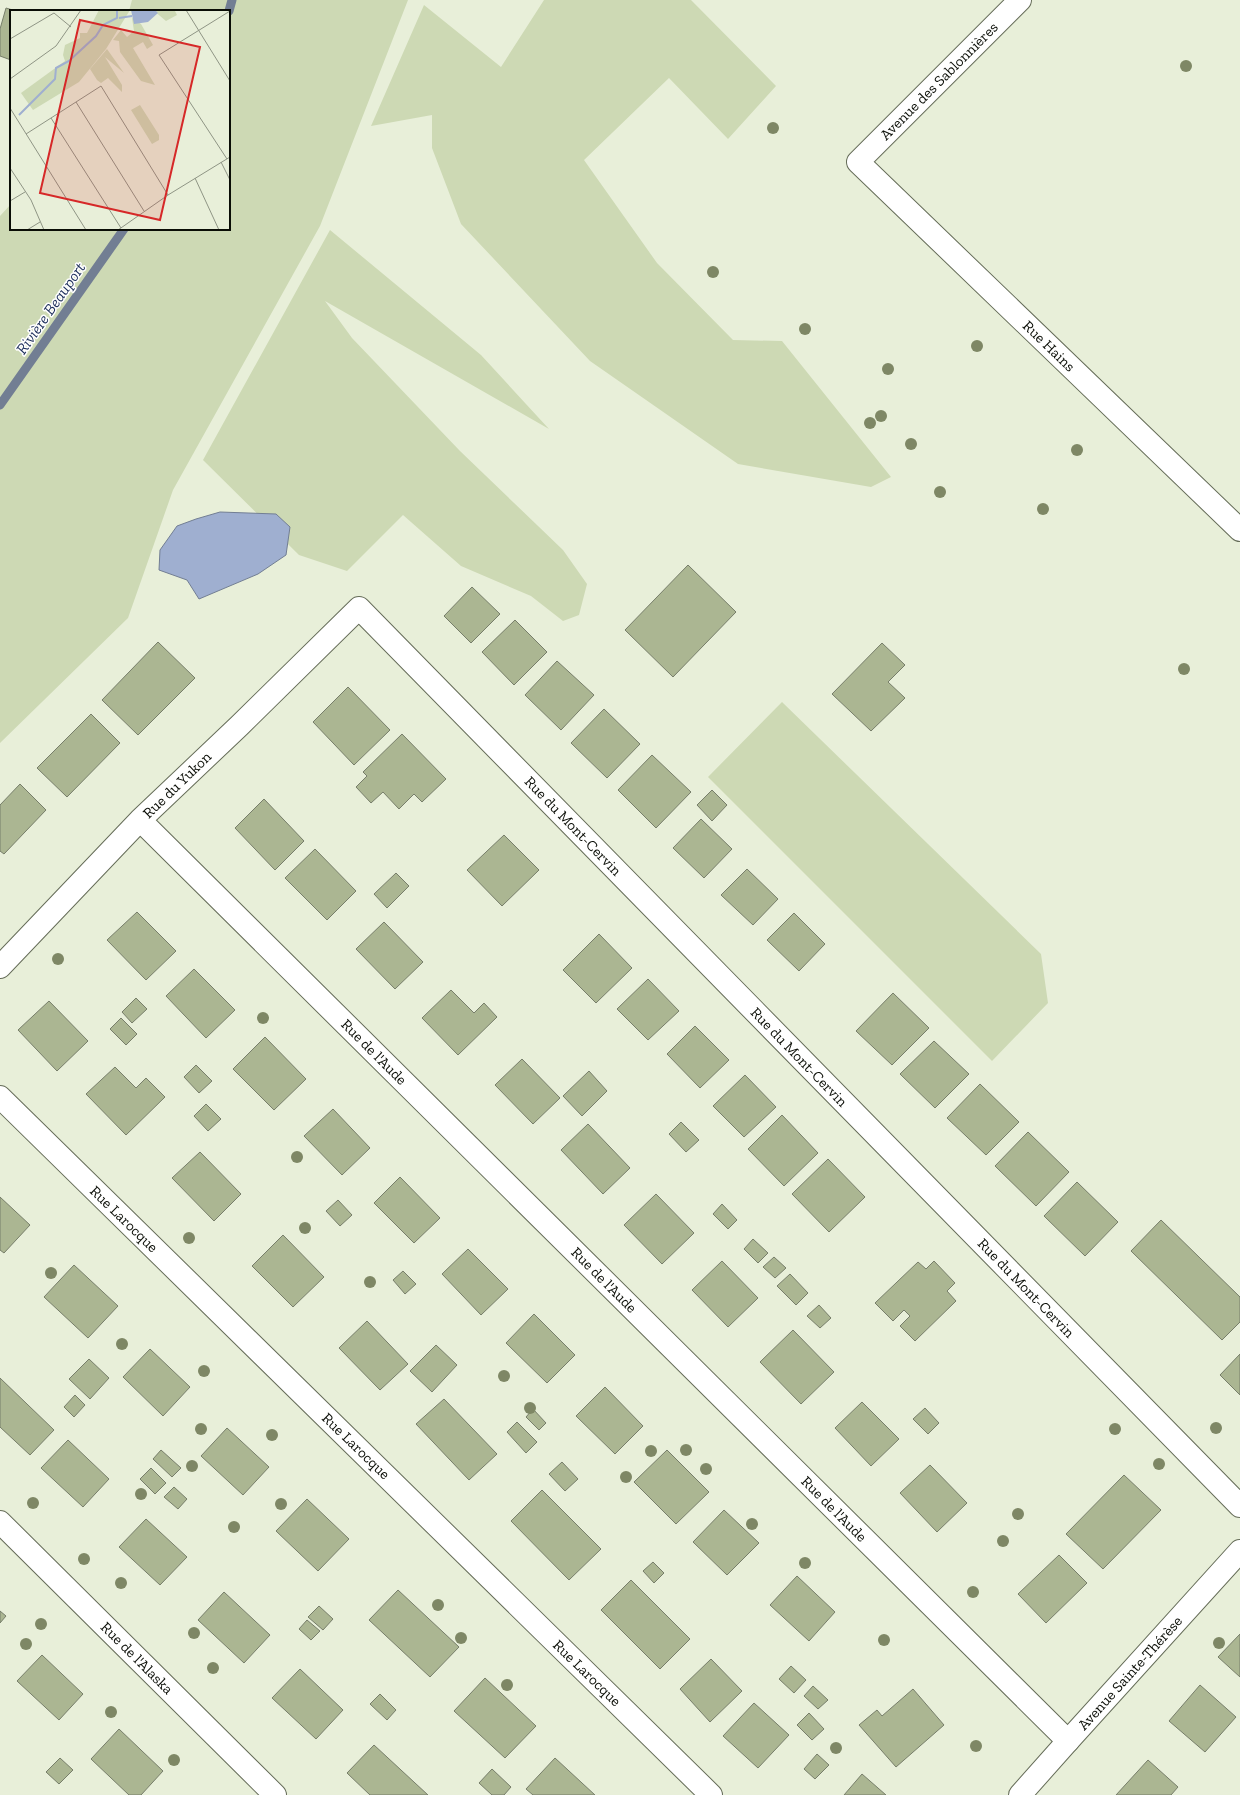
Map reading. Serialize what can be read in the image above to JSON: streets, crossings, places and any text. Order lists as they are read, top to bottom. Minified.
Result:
{"streets":{"street":["Avenue des Sablonnières","Rue Hains","Rue du Yukon","Rue du Mont-Cervin","Rue de l'Aude","Rue Larocque","Rue de l'Alaska","Avenue Sainte-Thérèse"]},"crossings":[["Avenue des Sablonnières","Rue Hains"],["Rue du Yukon","Rue du Mont-Cervin"],["Rue du Yukon","Rue de l'Aude"],["Rue de l'Aude","Avenue Sainte-Thérèse"]],"water":["Rivière Beauport"]}
